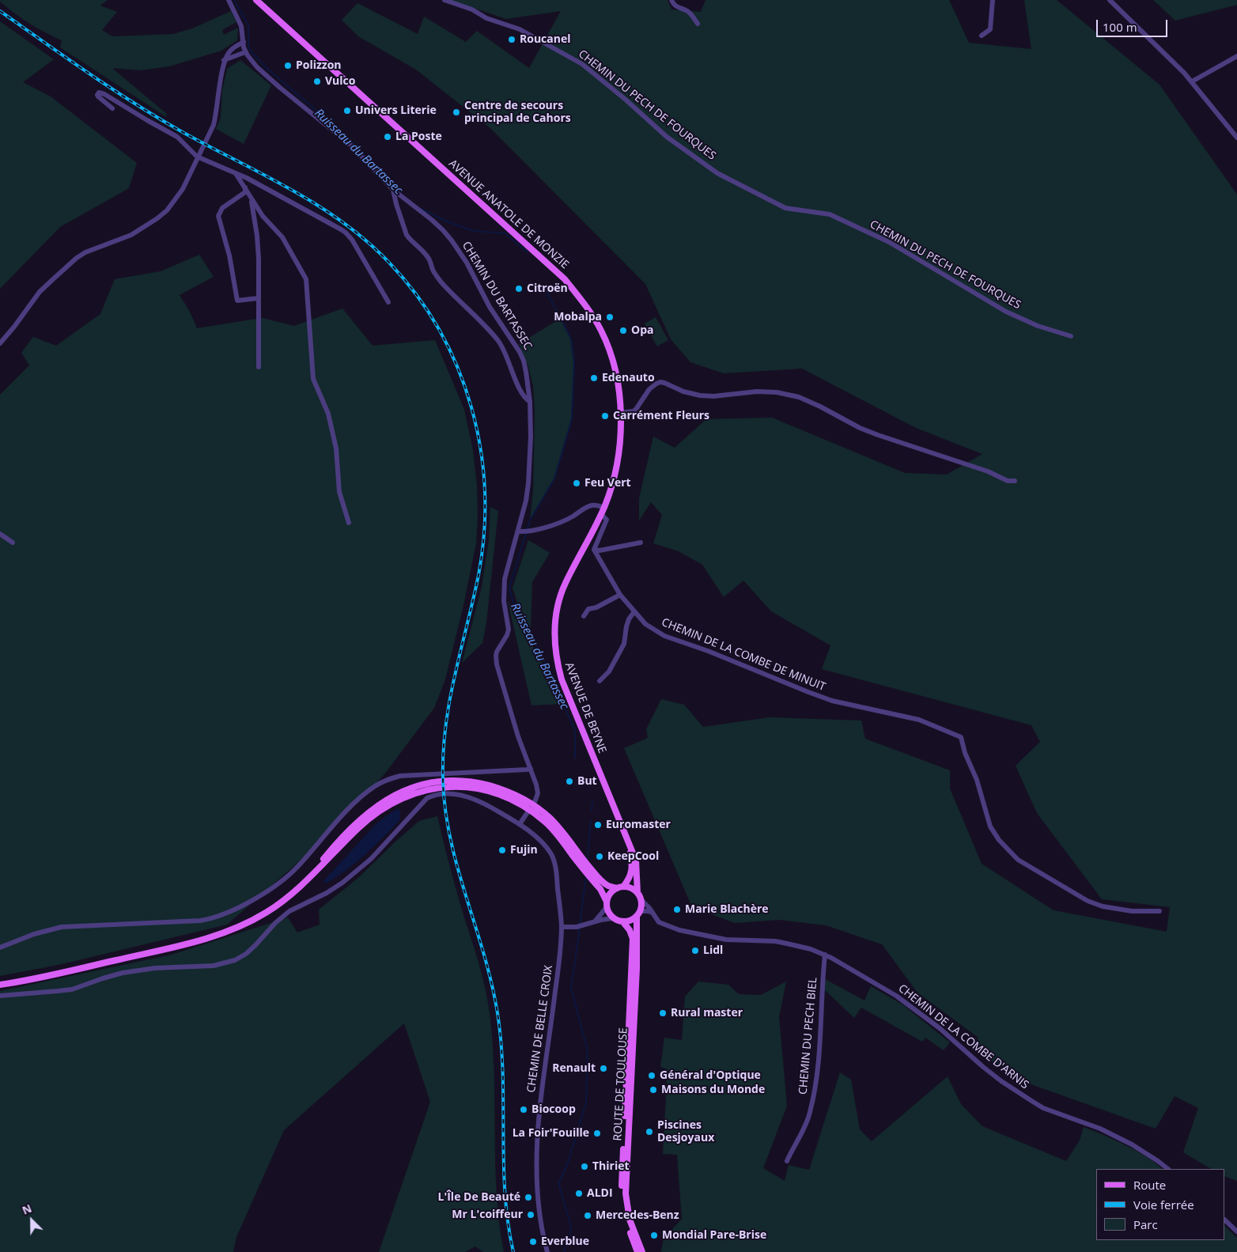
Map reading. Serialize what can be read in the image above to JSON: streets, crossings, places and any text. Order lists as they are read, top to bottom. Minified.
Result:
{"streets":{"main road":["AVENUE ANATOLE DE MONZIE","AVENUE DE BEYNE","ROUTE DE TOULOUSE"],"street":["CHEMIN DU PECH DE FOURQUES","CHEMIN DU BARTASSEC","CHEMIN DE LA COMBE DE MINUIT","CHEMIN DE BELLE CROIX","CHEMIN DU PECH BIEL","CHEMIN DE LA COMBE D'ARNIS"]},"crossings":[["AVENUE ANATOLE DE MONZIE","AVENUE DE BEYNE"],["AVENUE DE BEYNE","CHEMIN DE LA COMBE D'ARNIS"],["AVENUE DE BEYNE","ROUTE DE TOULOUSE"],["CHEMIN DU PECH BIEL","CHEMIN DE LA COMBE D'ARNIS"],["CHEMIN DE LA COMBE D'ARNIS","ROUTE DE TOULOUSE"]],"water":["Ruisseau du Bartassec"],"places":["Roucanel","Polizzon","Vulco","Univers Literie","Centre de secours principal de Cahors","La Poste","Citroën","Mobalpa","Opa","Edenauto","Carrément Fleurs","Feu Vert","But","Euromaster","Fujin","KeepCool","Marie Blachère","Lidl","Rural master","Renault","Général d'Optique","Maisons du Monde","Biocoop","Piscines Desjoyaux","La Foir'Fouille","Thiriet","ALDI","L'Île De Beauté","Mr L'coiffeur","Mercedes-Benz","Mondial Pare-Brise","Everblue"],"legend":["Route","Voie ferrée","Parc"],"scale_bar":"100 m","north":"top left"}
